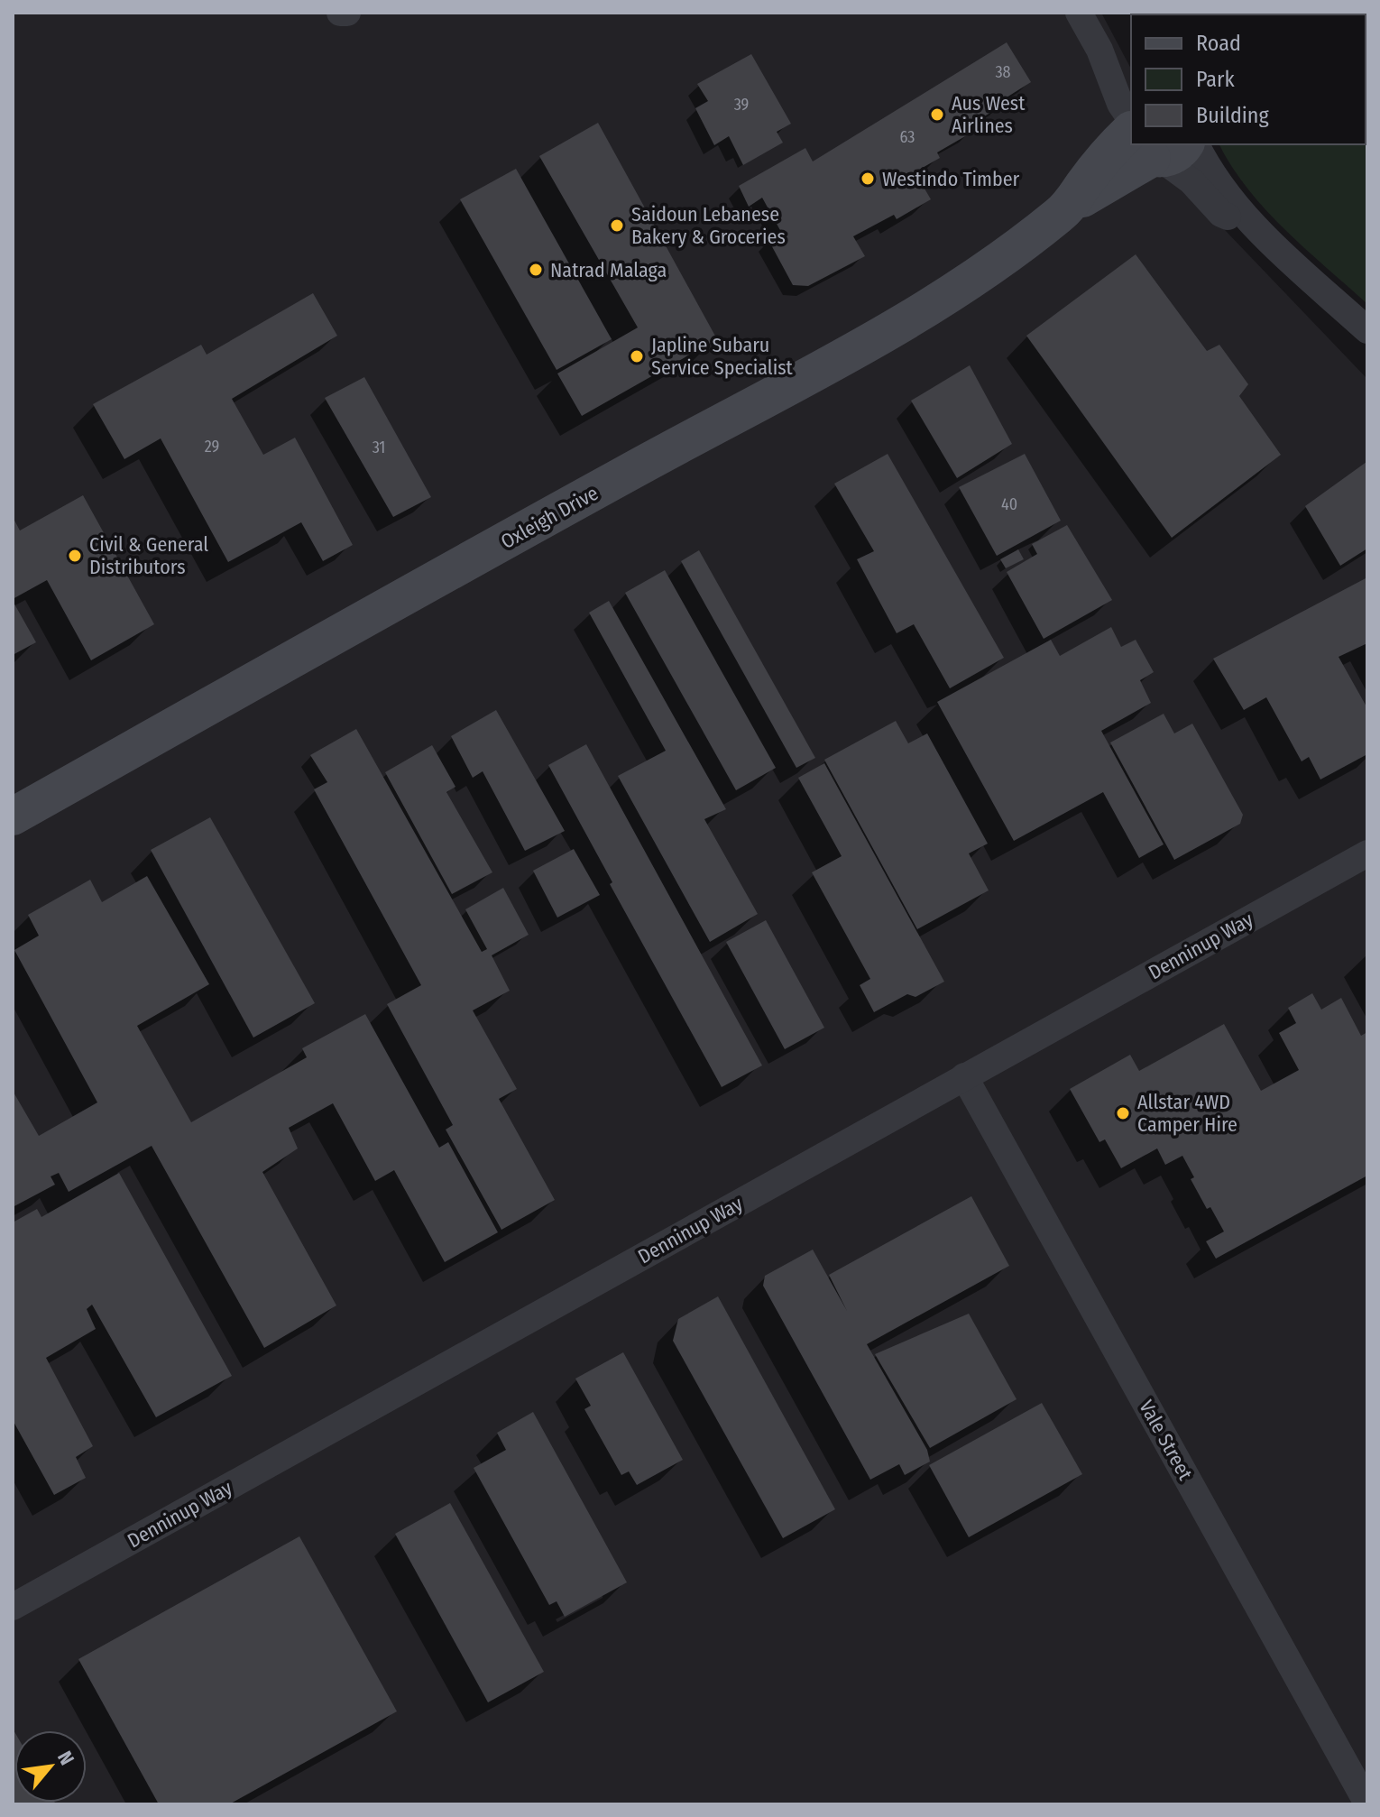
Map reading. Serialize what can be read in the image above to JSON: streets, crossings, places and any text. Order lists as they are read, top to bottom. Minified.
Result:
{"streets":{"street":["Oxleigh Drive","Denninup Way","Vale Street"]},"crossings":[["Denninup Way","Vale Street"]],"places":["Aus West Airlines","Westindo Timber","Saidoun Lebanese Bakery & Groceries","Natrad Malaga","Japline Subaru Service Specialist","Civil & General Distributors","Allstar 4WD Camper Hire"],"house_numbers":["38","39","63","29","31","40"],"legend":["Road","Park","Building"],"north":"top right"}
